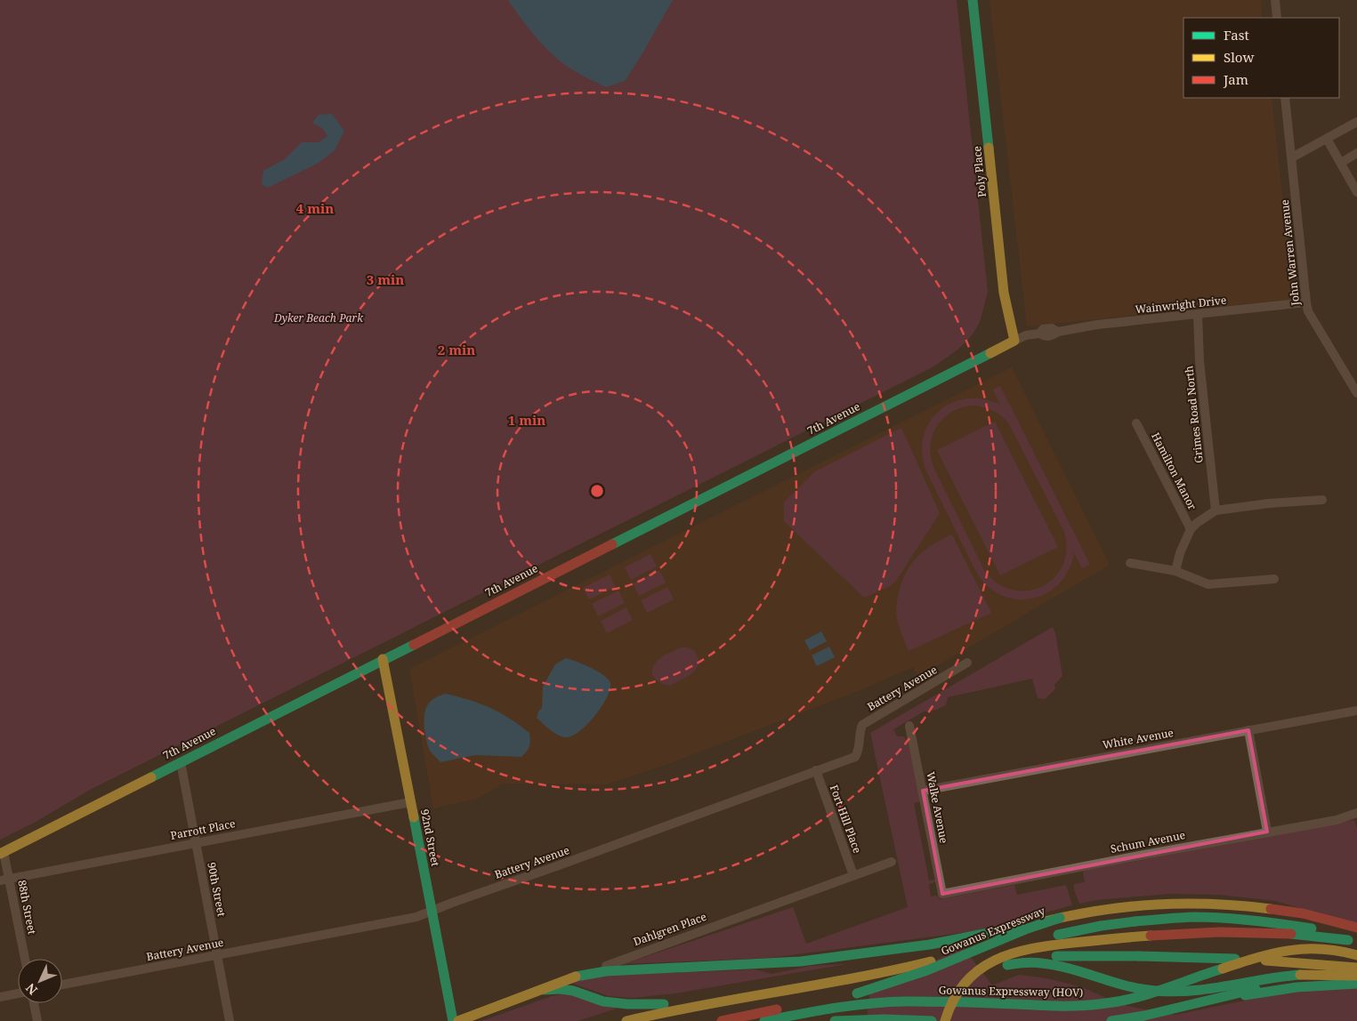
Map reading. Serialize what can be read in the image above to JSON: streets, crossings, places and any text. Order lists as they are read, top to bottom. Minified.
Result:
{"streets":{"main road":["Poly Place","7th Avenue","92nd Street","Dahlgren Place","Gowanus Expressway","Gowanus Expressway (HOV)"],"street":["John Warren Avenue","Wainwright Drive","Grimes Road North","Hamilton Manor","Battery Avenue","White Avenue","Walke Avenue","Fort Hill Place","Parrott Place","Schum Avenue","90th Street","88th Street"]},"crossings":[["Poly Place","7th Avenue"],["John Warren Avenue","Wainwright Drive"],["Wainwright Drive","Grimes Road North"],["Wainwright Drive","7th Avenue"],["7th Avenue","92nd Street"],["7th Avenue","90th Street"],["7th Avenue","88th Street"],["Battery Avenue","Fort Hill Place"],["Battery Avenue","92nd Street"],["Battery Avenue","90th Street"],["White Avenue","Walke Avenue"],["Walke Avenue","Schum Avenue"],["Fort Hill Place","Dahlgren Place"],["Parrott Place","92nd Street"],["Parrott Place","90th Street"],["Parrott Place","88th Street"]],"parks":["Dyker Beach Park"],"legend":["Fast","Slow","Jam"],"north":"bottom left","rings":["4 min","3 min","2 min","1 min"]}
